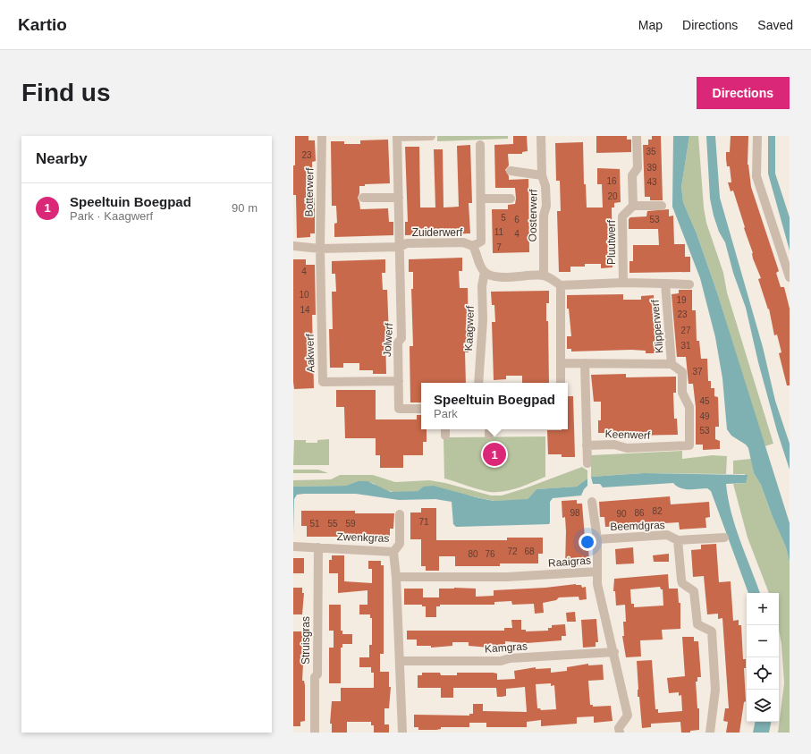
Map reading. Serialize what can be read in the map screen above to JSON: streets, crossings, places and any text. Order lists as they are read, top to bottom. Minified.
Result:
{"streets":{"street":["Botterwerf","Oosterwerf","Zuiderwerf","Pluutwerf","Klipperwerf","Kaagwerf","Jolwerf","Aakwerf","Keenwerf","Beemdgras","Zwenkgras","Raaigras","Struisgras","Kamgras"]},"crossings":[["Botterwerf","Zuiderwerf"],["Botterwerf","Aakwerf"],["Zuiderwerf","Kaagwerf"],["Zuiderwerf","Jolwerf"],["Zuiderwerf","Aakwerf"],["Pluutwerf","Klipperwerf"],["Klipperwerf","Keenwerf"],["Jolwerf","Aakwerf"],["Beemdgras","Raaigras"],["Zwenkgras","Struisgras"],["Raaigras","Kamgras"]],"house_numbers":["35","23","39","16","43","20","5","6","53","11","4","7","4","10","19","14","23","27","31","37","45","49","53","82","98","86","90","71","51","55","59","72","68","80","76"],"page":{"header":"Kartio","nav":["Map","Directions","Saved"],"buttons":"Directions","title":"Find us","heading":"Nearby","list":[{"mark":"1","name":"Speeltuin Boegpad","note":"Park · Kaagwerf","value":"90 m"}],"popup":["Speeltuin Boegpad","Park"],"pins":"1","map_buttons":["+","−"]}}
